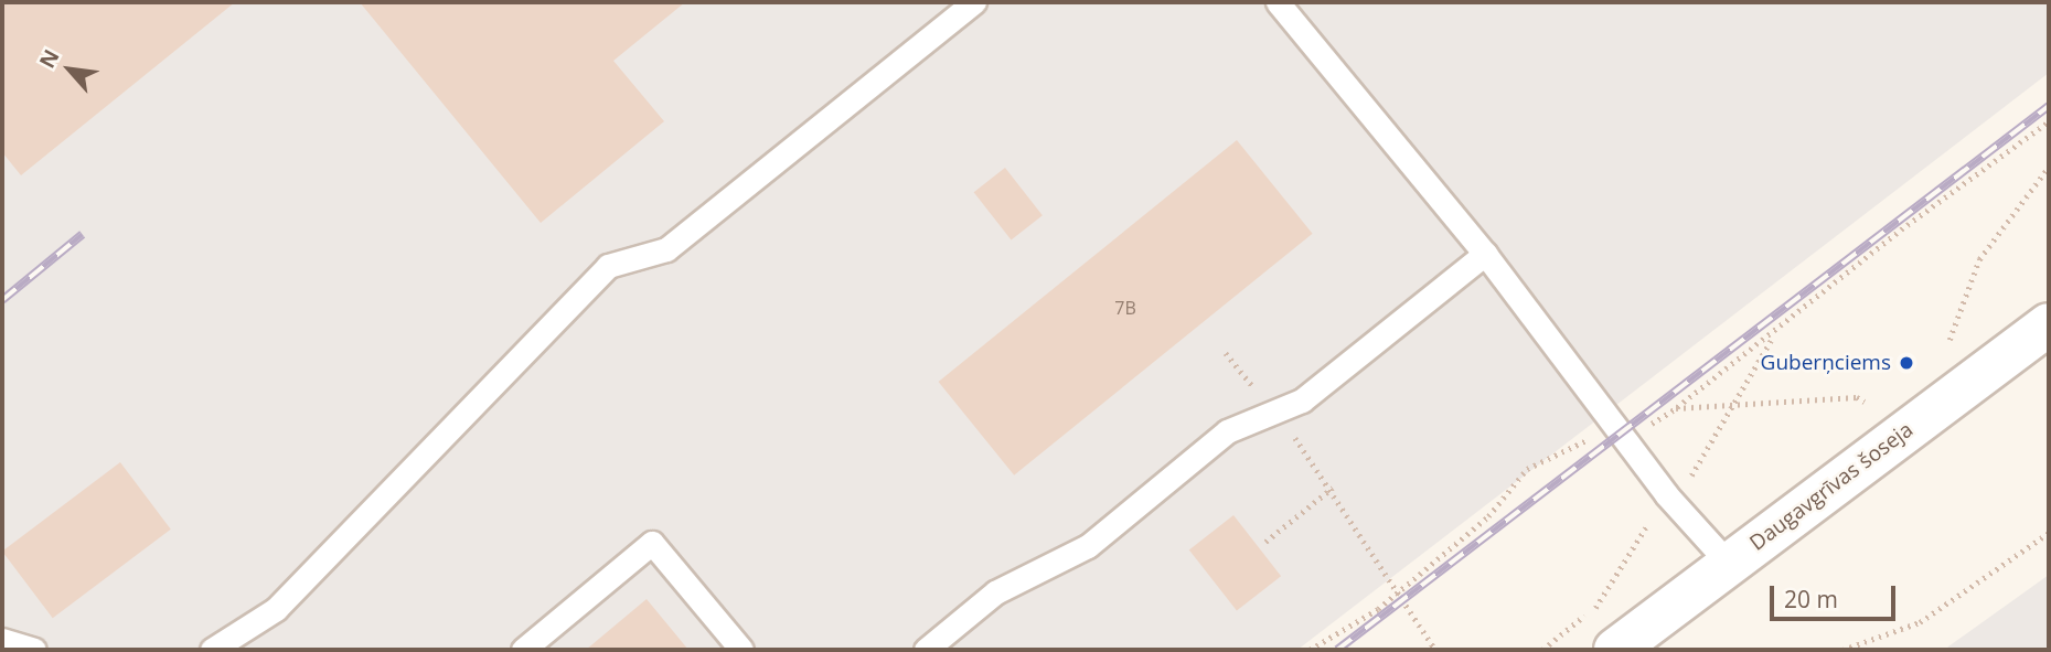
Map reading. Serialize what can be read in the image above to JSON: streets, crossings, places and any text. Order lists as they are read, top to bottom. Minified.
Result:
{"streets":{"main road":["Daugavgrīvas šoseja"]},"places":["Guberņciems"],"house_numbers":["7B"],"scale_bar":"20 m","north":"top left"}
